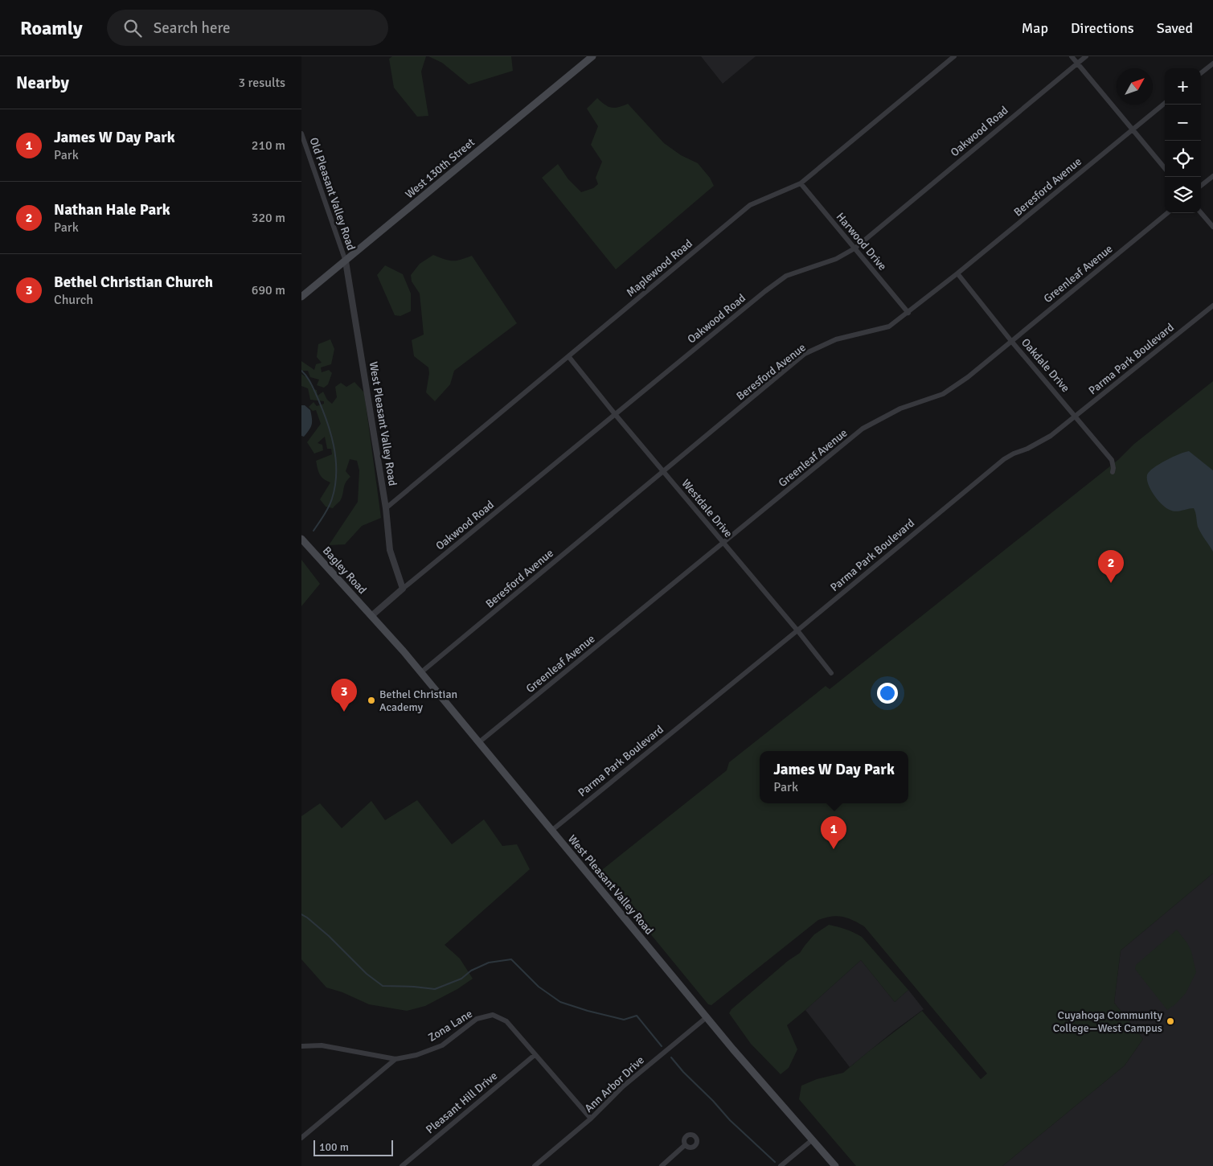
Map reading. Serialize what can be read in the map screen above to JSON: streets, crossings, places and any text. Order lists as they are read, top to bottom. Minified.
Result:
{"streets":{"main road":["West 130th Street","West Pleasant Valley Road","Bagley Road"],"street":["Oakwood Road","Beresford Avenue","Old Pleasant Valley Road","Harwood Drive","Maplewood Road","Greenleaf Avenue","Parma Park Boulevard","Oakdale Drive","Westdale Drive","Zona Lane","Ann Arbor Drive","Pleasant Hill Drive"]},"crossings":[["Oakwood Road","Harwood Drive"],["Oakwood Road","West Pleasant Valley Road"],["Oakwood Road","Westdale Drive"],["Oakwood Road","Bagley Road"],["West 130th Street","Old Pleasant Valley Road"],["West 130th Street","West Pleasant Valley Road"],["Beresford Avenue","Harwood Drive"],["Beresford Avenue","Oakdale Drive"],["Beresford Avenue","West Pleasant Valley Road"],["Beresford Avenue","Westdale Drive"],["Old Pleasant Valley Road","West Pleasant Valley Road"],["Harwood Drive","Maplewood Road"],["Maplewood Road","West Pleasant Valley Road"],["Maplewood Road","Westdale Drive"],["Greenleaf Avenue","Oakdale Drive"],["Greenleaf Avenue","West Pleasant Valley Road"],["Greenleaf Avenue","Westdale Drive"],["Parma Park Boulevard","Oakdale Drive"],["Parma Park Boulevard","West Pleasant Valley Road"],["Parma Park Boulevard","Westdale Drive"],["West Pleasant Valley Road","Bagley Road"],["West Pleasant Valley Road","Ann Arbor Drive"],["Zona Lane","Ann Arbor Drive"],["Zona Lane","Pleasant Hill Drive"]],"places":["Bethel Christian Academy","Cuyahoga Community College—West Campus"],"scale_bar":"100 m","north":"top right","page":{"header":"Roamly","search":"Search here","nav":["Map","Directions","Saved"],"heading":["Nearby","3 results"],"map_buttons":["+","−"],"list":[{"mark":"1","name":"James W Day Park","note":"Park","value":"210 m"},{"mark":"2","name":"Nathan Hale Park","note":"Park","value":"320 m"},{"mark":"3","name":"Bethel Christian Church","note":"Church","value":"690 m"}],"pins":["2","3","1"],"popup":["James W Day Park","Park"],"scale":"100 m"}}
